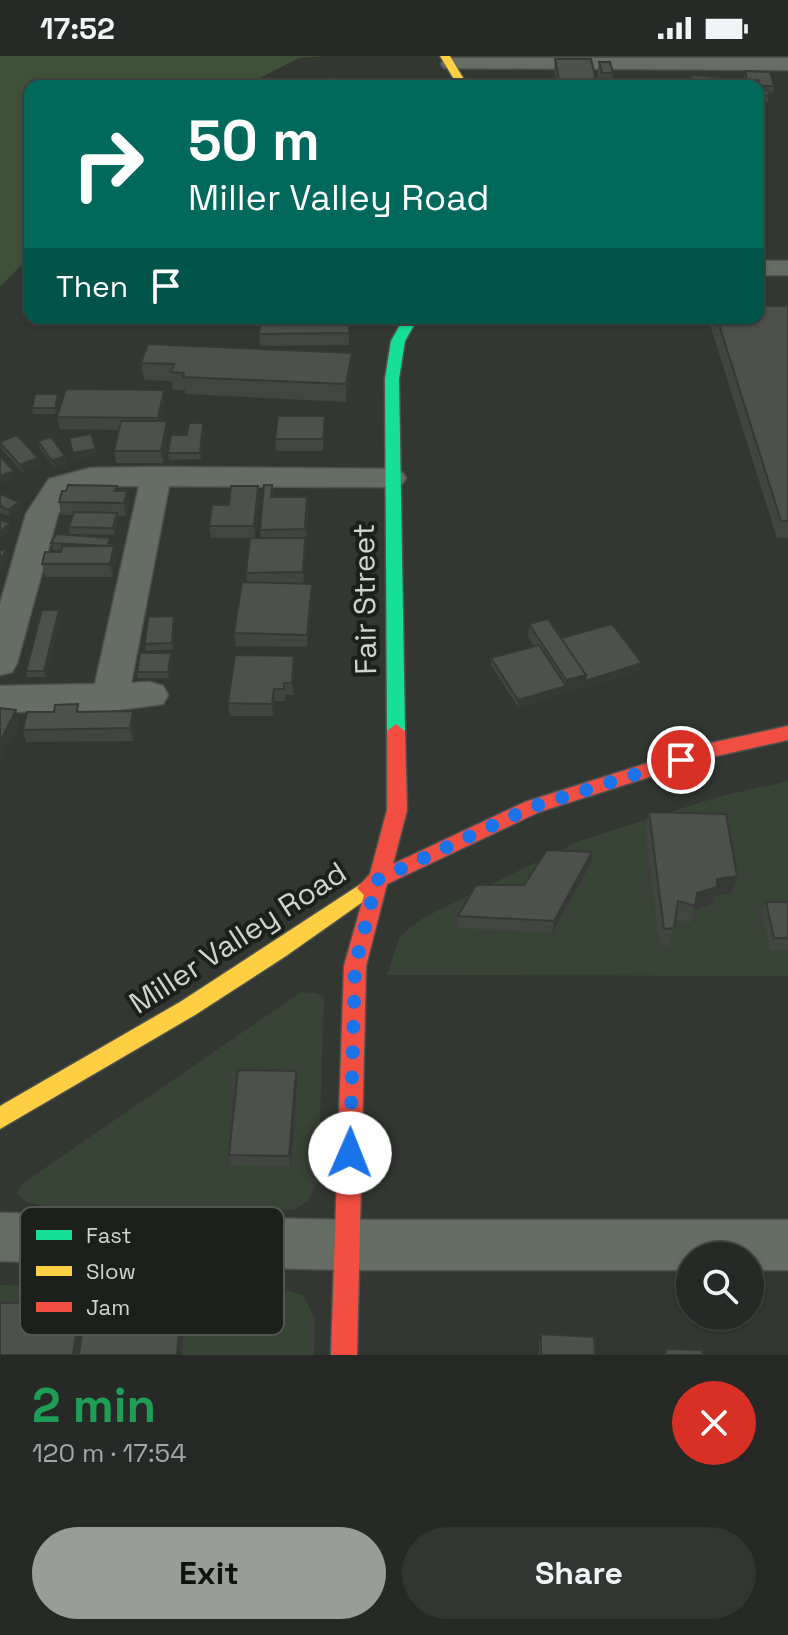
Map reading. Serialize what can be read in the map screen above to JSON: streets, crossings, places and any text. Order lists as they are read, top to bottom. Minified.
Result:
{"streets":{"street":["Fair Street","Miller Valley Road"]},"crossings":[["Fair Street","Miller Valley Road"]],"legend":["Fast","Slow","Jam"],"page":{"status":"17:52","turn":["50 m","Miller Valley Road"],"then":"Then","heading":["2 min","120 m · 17:54"],"buttons":["Exit","Share"]}}
